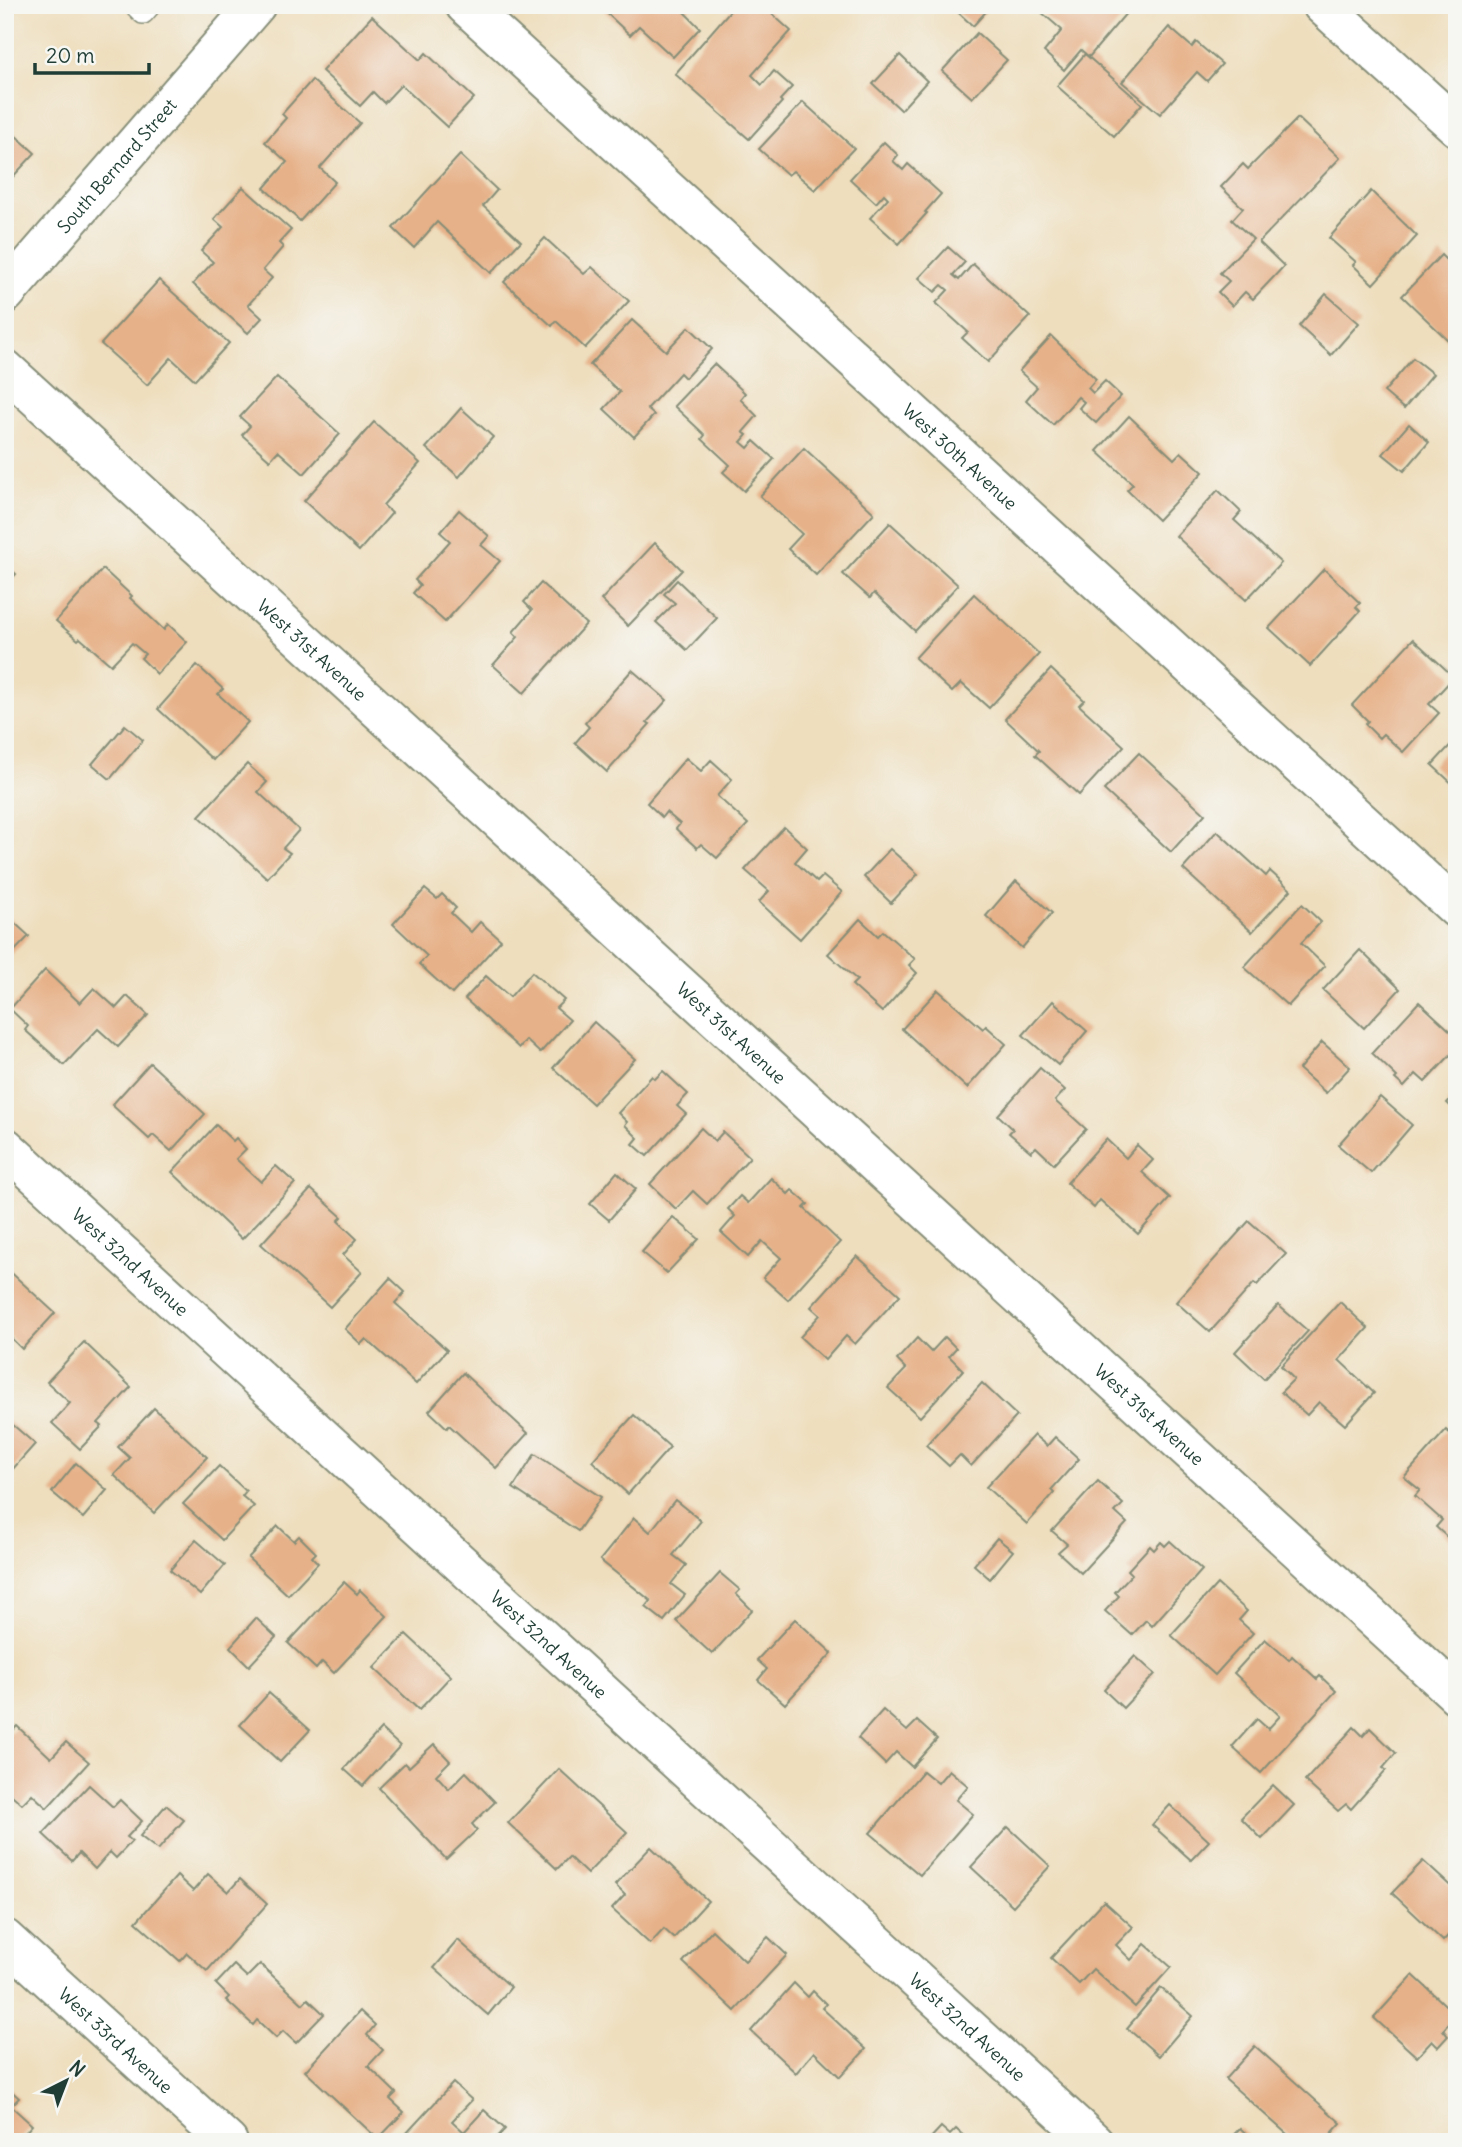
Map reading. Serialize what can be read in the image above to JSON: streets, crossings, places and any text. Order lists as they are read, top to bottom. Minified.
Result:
{"streets":{"street":["South Bernard Street","West 30th Avenue","West 31st Avenue","West 32nd Avenue","West 33rd Avenue"]},"scale_bar":"20 m","north":"top right"}
